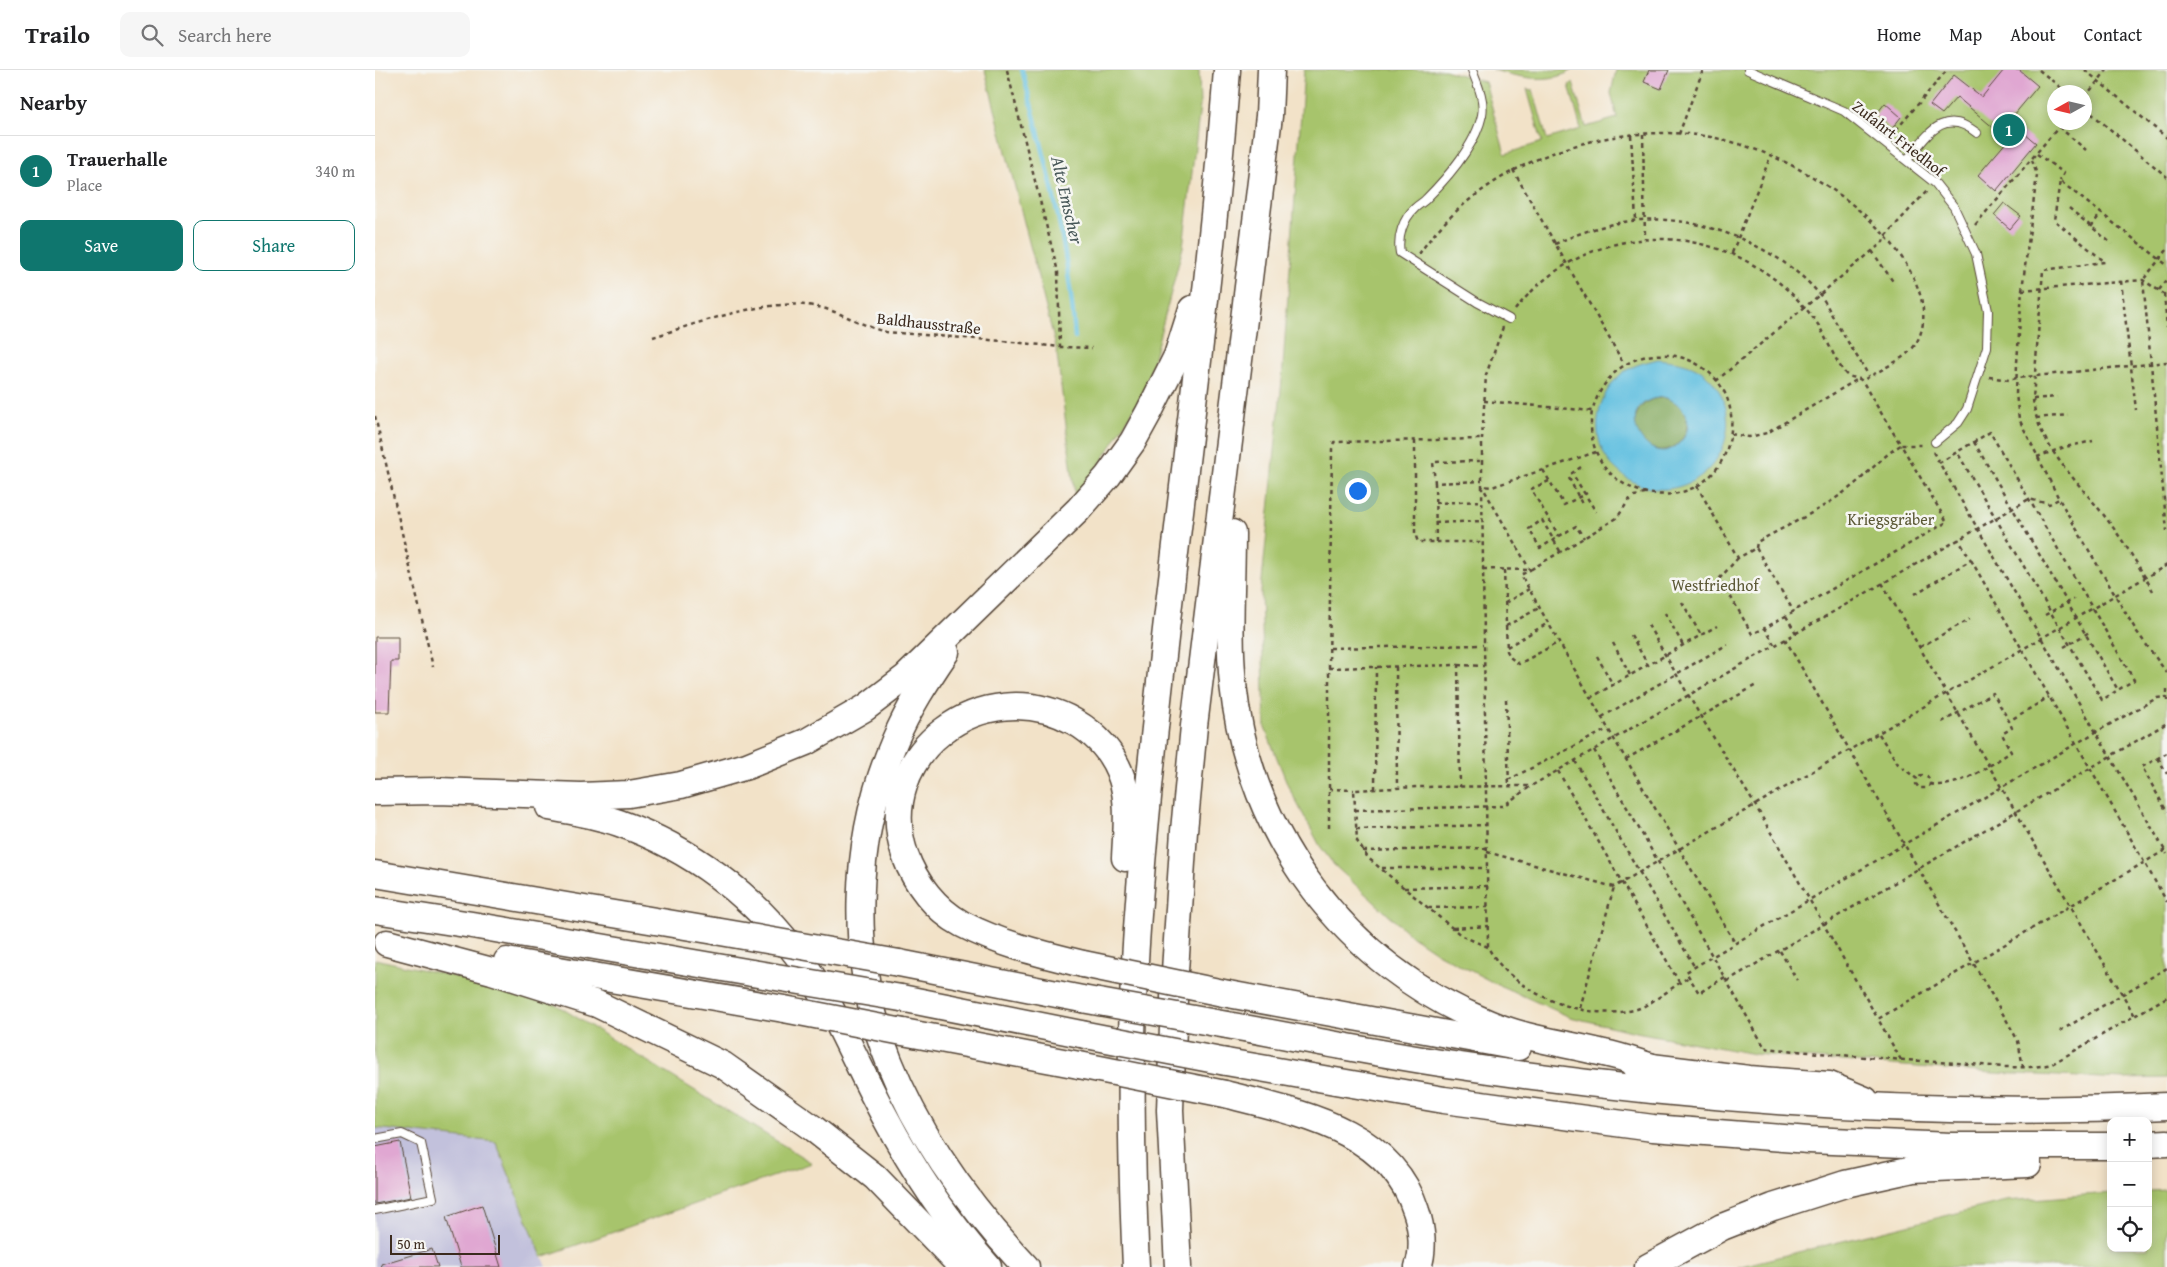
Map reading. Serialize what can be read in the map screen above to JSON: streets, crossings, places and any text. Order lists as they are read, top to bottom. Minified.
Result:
{"streets":{"lane":["Zufahrt Friedhof"],"path":["Baldhausstraße"]},"water":["Alte Emscher"],"parks":["Kriegsgräber","Westfriedhof"],"scale_bar":"50 m","north":"left","page":{"header":"Trailo","search":"Search here","nav":["Home","Map","About","Contact"],"heading":"Nearby","pins":"1","list":[{"mark":"1","name":"Trauerhalle","note":"Place","value":"340 m"}],"buttons":["Save","Share"],"map_buttons":["+","−"],"scale":"50 m"}}
